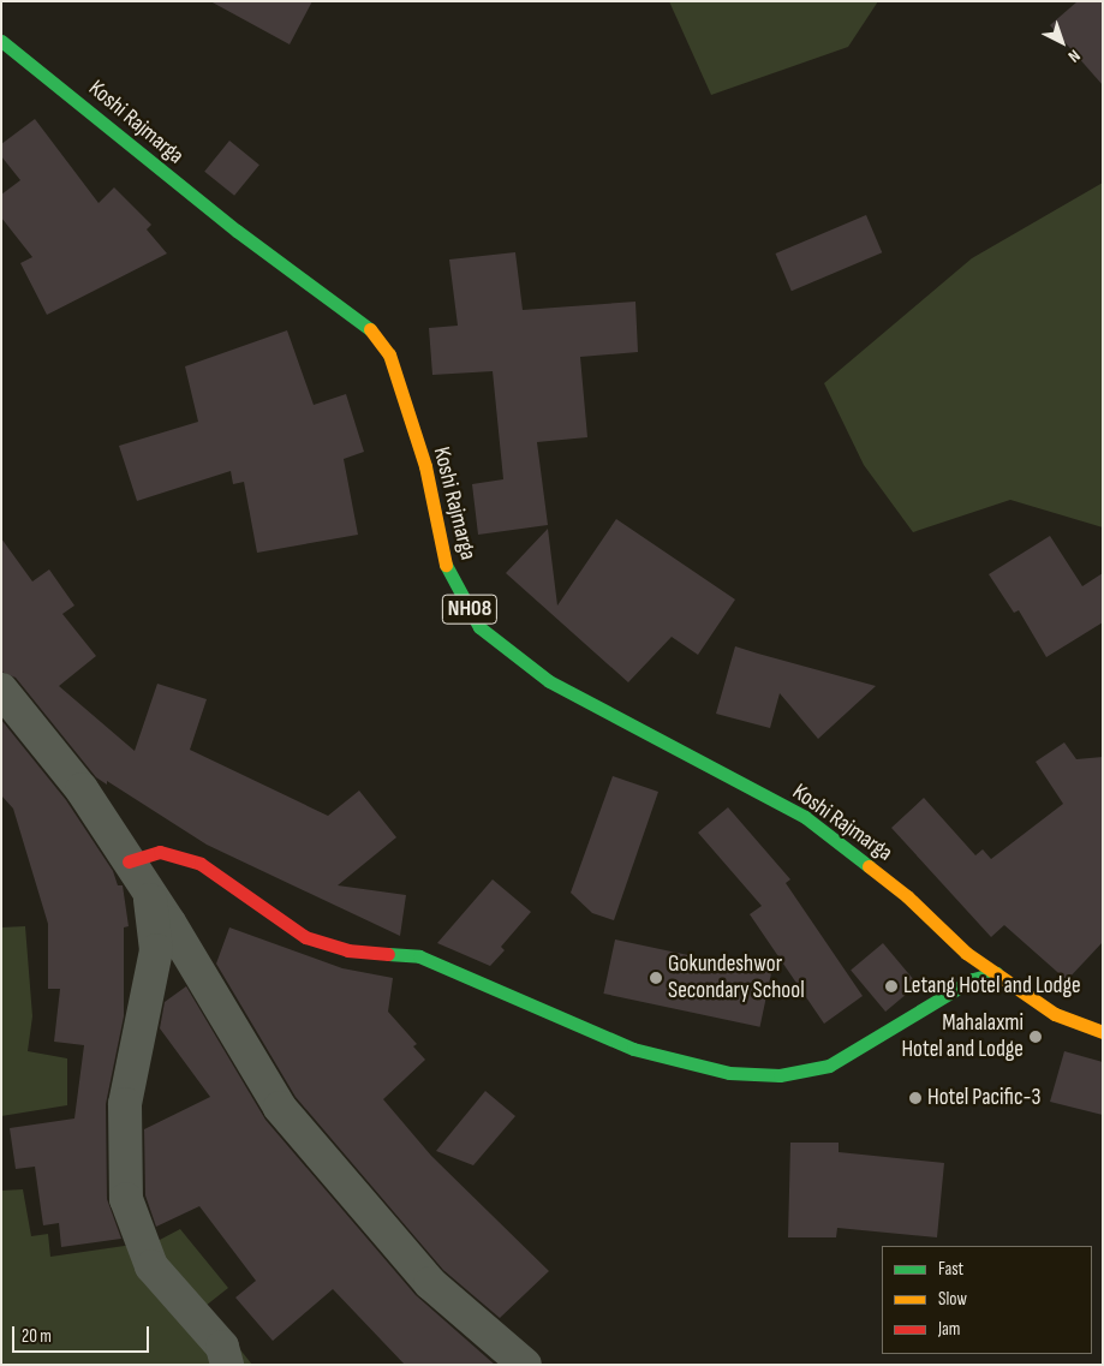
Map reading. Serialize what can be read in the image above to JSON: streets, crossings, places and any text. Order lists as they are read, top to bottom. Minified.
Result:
{"streets":{"main road":["Koshi Rajmarga","NH08"]},"places":["Gokundeshwor Secondary School","Letang Hotel and Lodge","Mahalaxmi Hotel and Lodge","Hotel Pacific-3"],"legend":["Fast","Slow","Jam"],"scale_bar":"20 m","north":"bottom right"}
